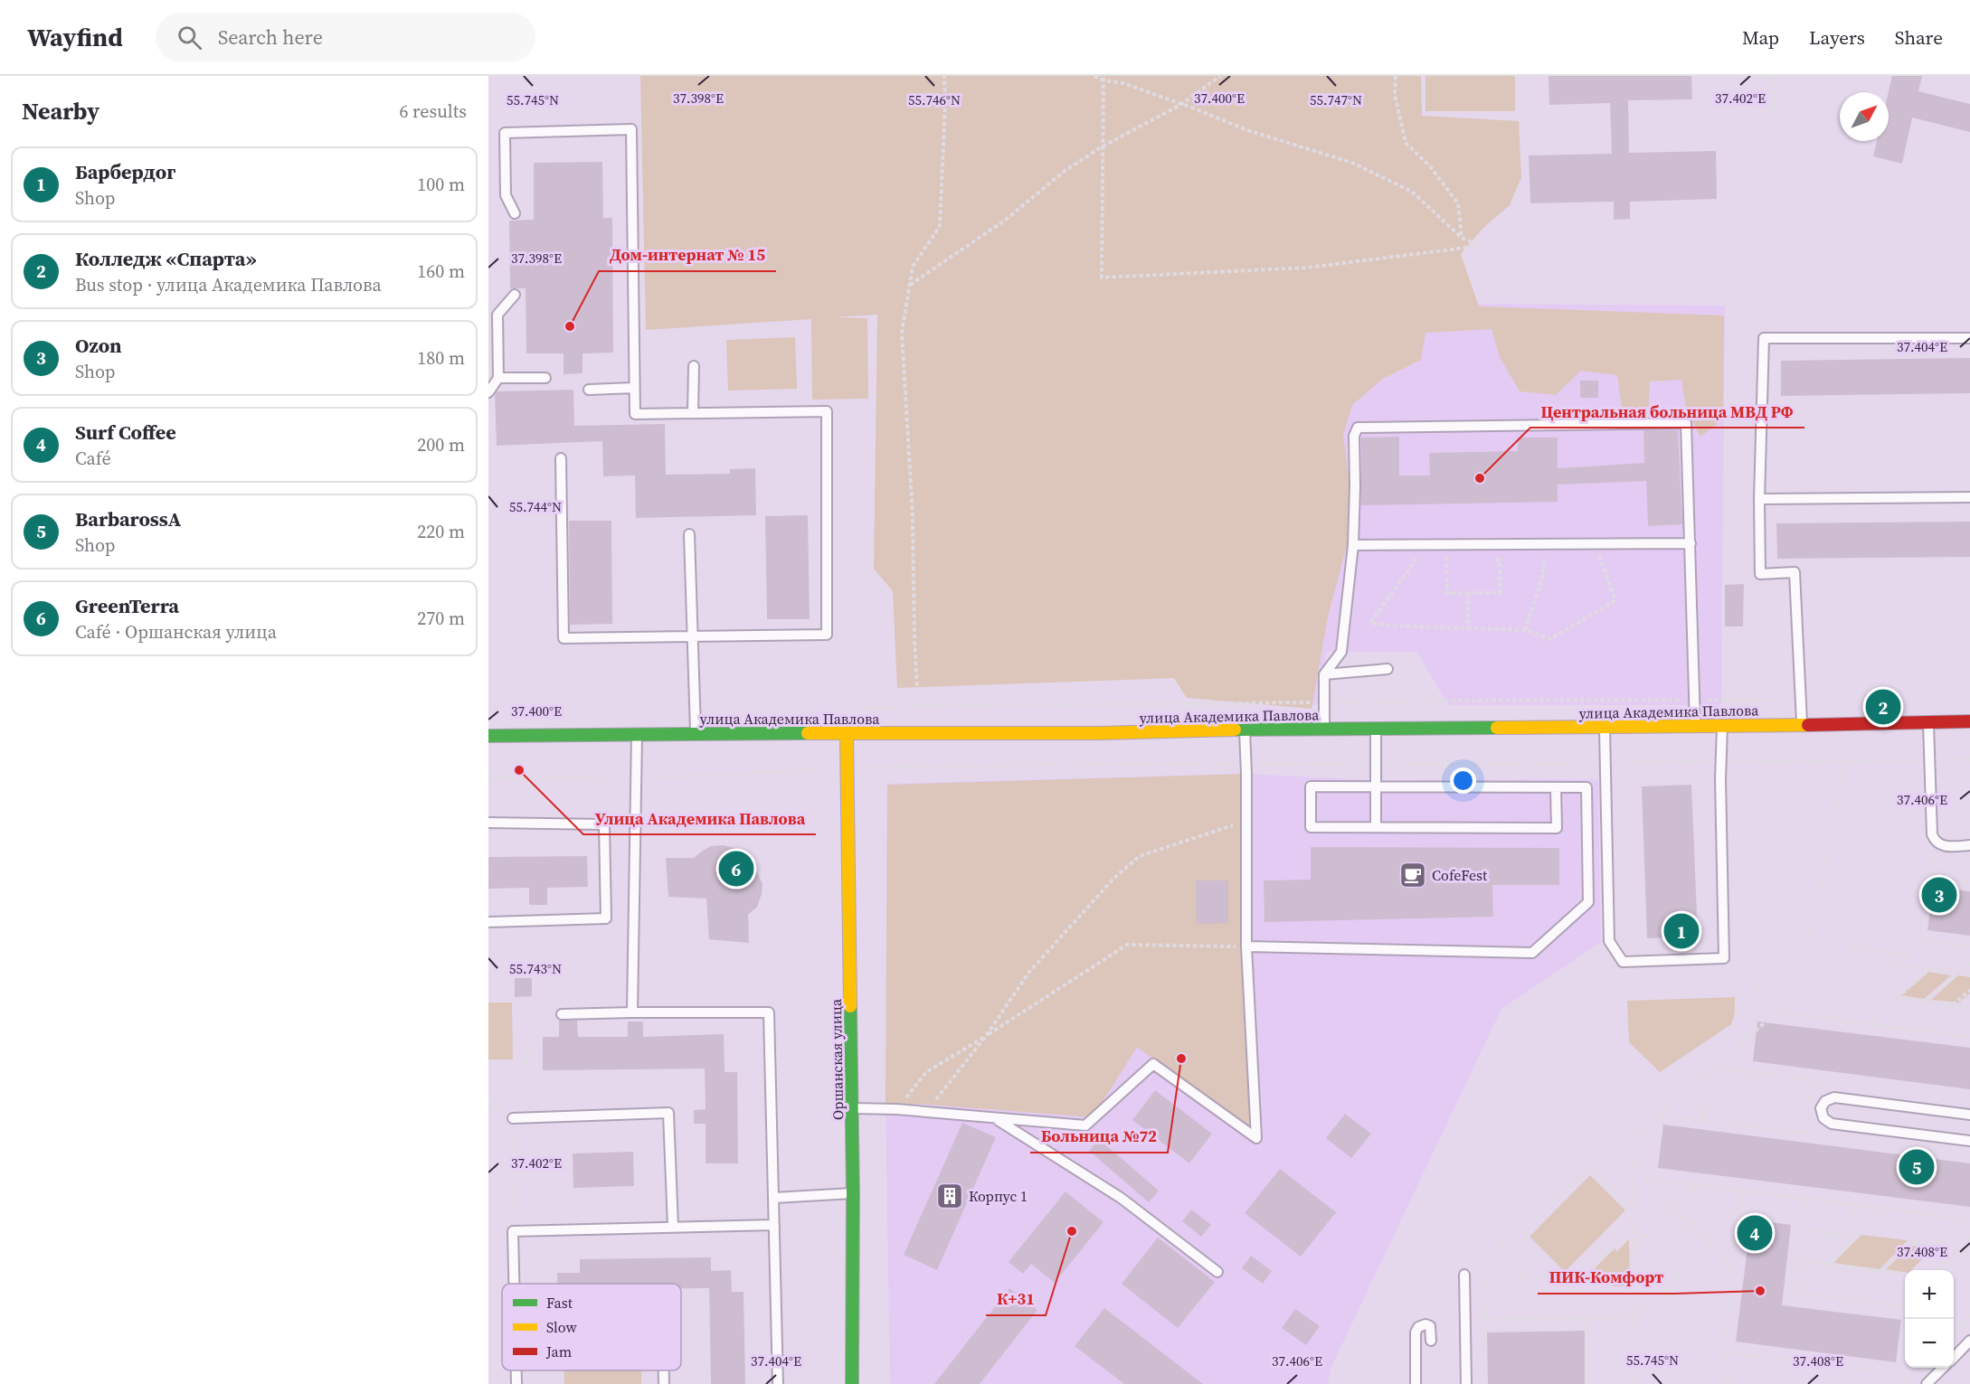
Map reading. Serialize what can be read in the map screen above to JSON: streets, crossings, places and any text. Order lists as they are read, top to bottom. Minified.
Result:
{"streets":{"street":["улица Академика Павлова","Оршанская улица"]},"crossings":[["улица Академика Павлова","Оршанская улица"]],"places":{"other":["Дом-интернат № 15","Центральная больница МВД РФ","Улица Академика Павлова","Больница №72","К+31","ПИК-Комфорт"],"cafe":["CofeFest"],"building":["Корпус 1"]},"legend":["Fast","Slow","Jam"],"north":"top right","page":{"header":"Wayfind","search":"Search here","nav":["Map","Layers","Share"],"heading":["Nearby","6 results"],"list":[{"mark":"1","name":"Барбердог","note":"Shop","value":"100 m"},{"mark":"2","name":"Колледж «Спарта»","note":"Bus stop · улица Академика Павлова","value":"160 m"},{"mark":"3","name":"Ozon","note":"Shop","value":"180 m"},{"mark":"4","name":"Surf Coffee","note":"Café","value":"200 m"},{"mark":"5","name":"BarbarossA","note":"Shop","value":"220 m"},{"mark":"6","name":"GreenTerra","note":"Café · Оршанская улица","value":"270 m"}],"pins":["2","6","3","1","5","4"],"map_buttons":["+","−"]},"coordinates":["37.398°E","37.400°E","37.402°E","55.745°N","55.746°N","55.747°N","37.404°E","55.744°N","37.406°E","55.743°N","37.408°E"]}
